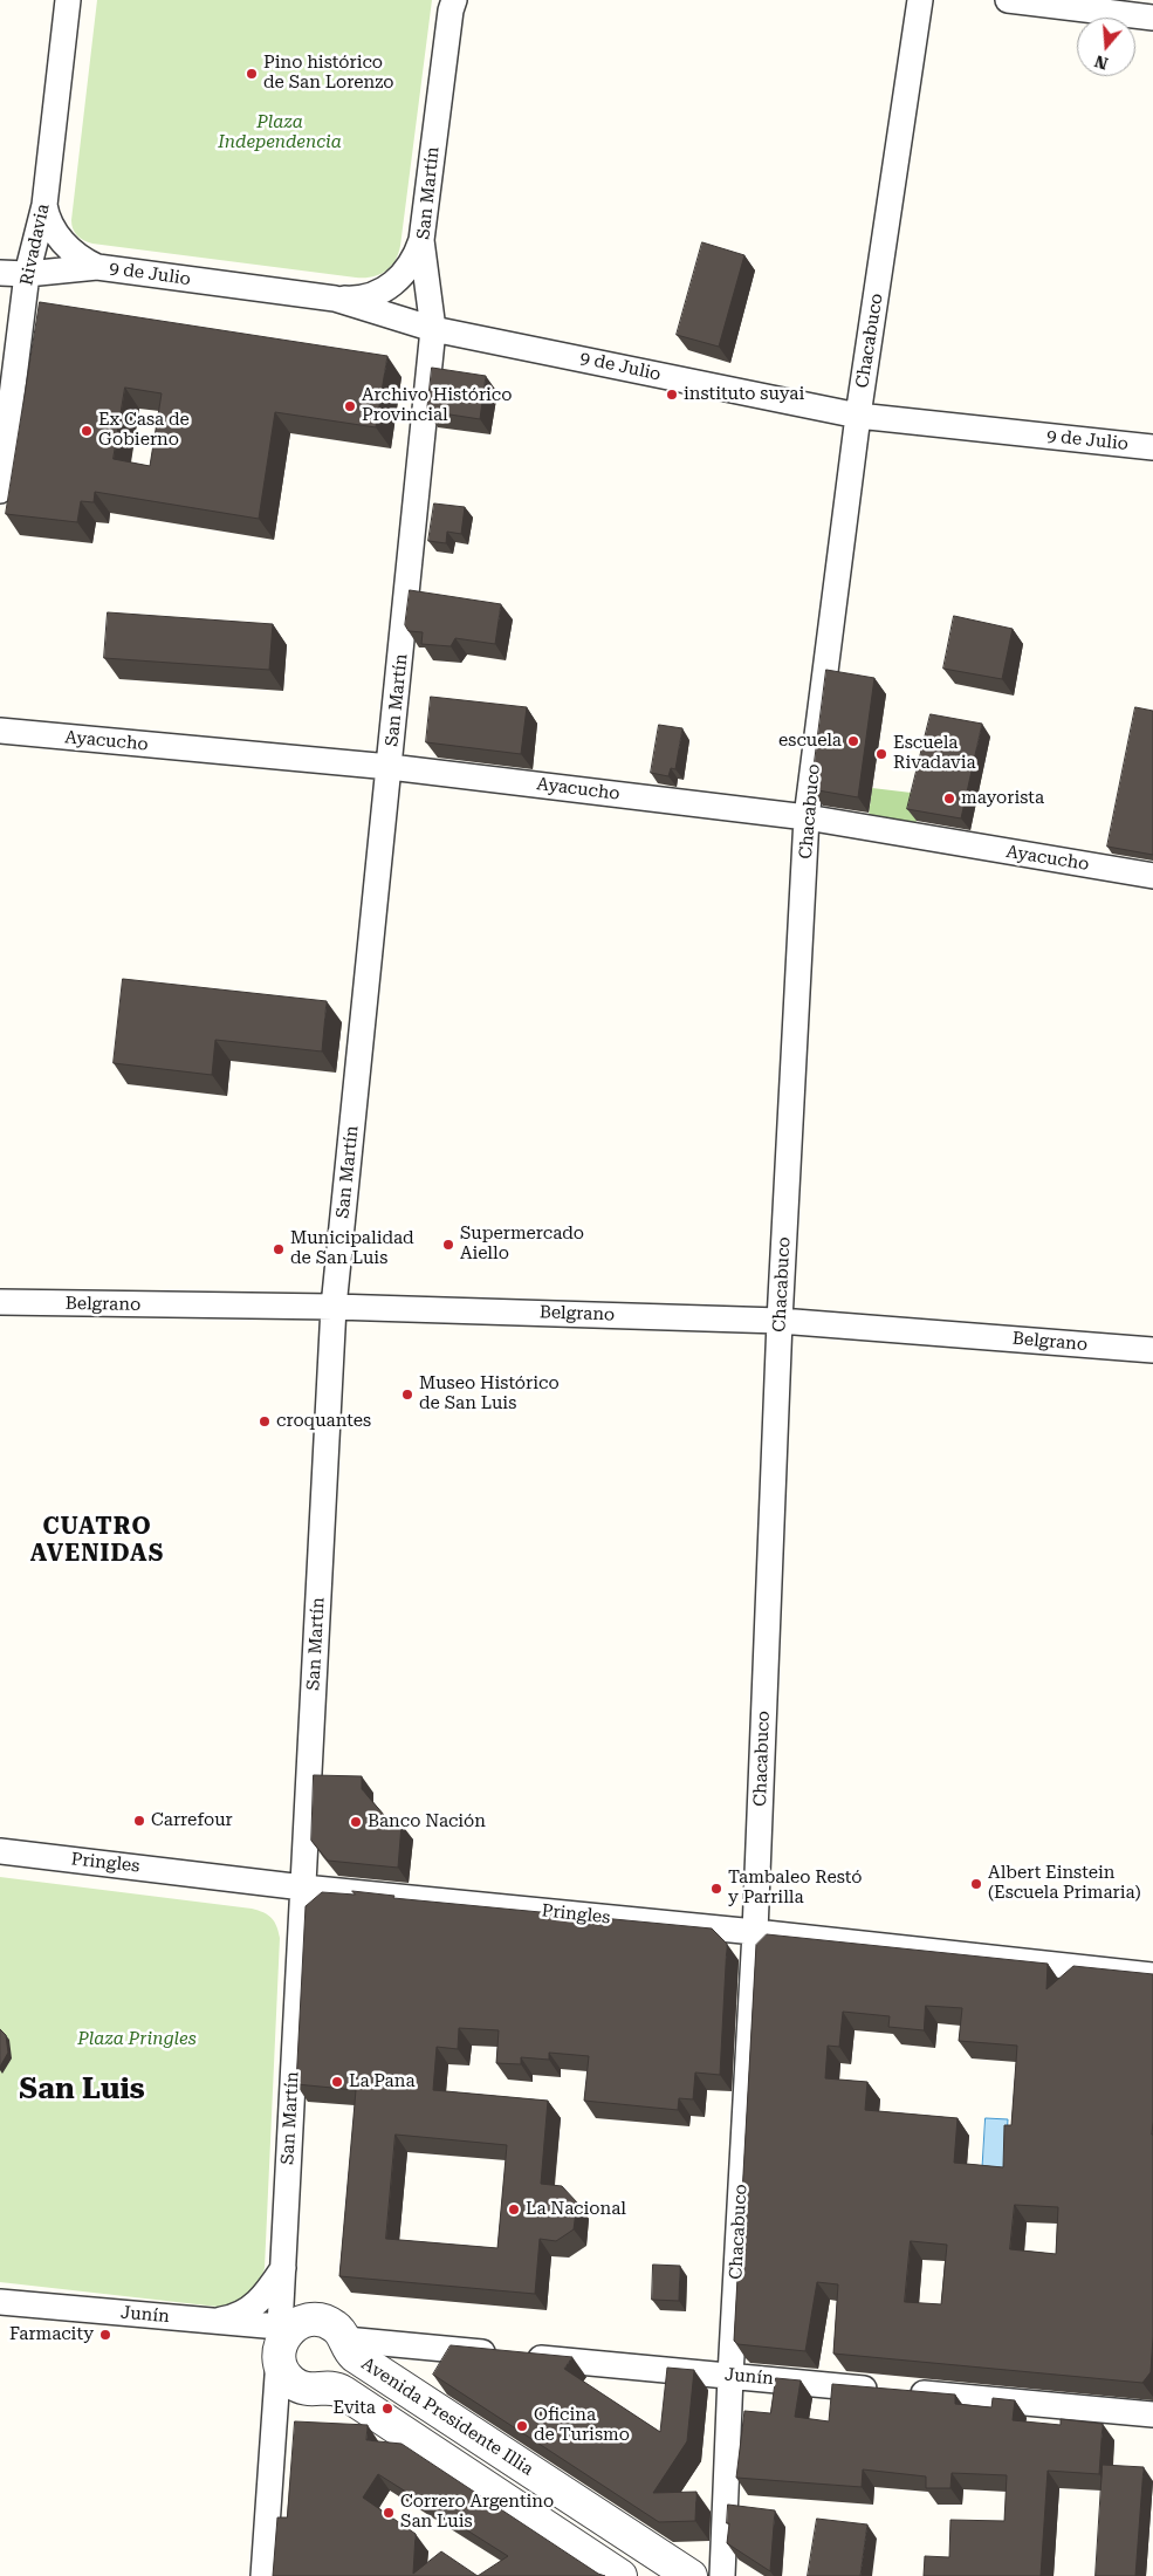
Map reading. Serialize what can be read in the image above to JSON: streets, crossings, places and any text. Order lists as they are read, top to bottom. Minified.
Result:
{"streets":{"street":["San Martín","Rivadavia","9 de Julio","Chacabuco","Ayacucho","Belgrano","Pringles","Junín","Avenida Presidente Illia"]},"crossings":[["San Martín","9 de Julio"],["San Martín","Ayacucho"],["San Martín","Belgrano"],["San Martín","Pringles"],["San Martín","Junín"],["San Martín","Avenida Presidente Illia"],["Rivadavia","9 de Julio"],["9 de Julio","Chacabuco"],["Chacabuco","Ayacucho"],["Chacabuco","Belgrano"],["Chacabuco","Pringles"],["Chacabuco","Junín"],["Junín","Avenida Presidente Illia"]],"districts":["CUATRO AVENIDAS","San Luis"],"parks":["Plaza Independencia","Plaza Pringles"],"places":["Pino histórico de San Lorenzo","instituto suyai","Archivo Histórico Provincial","Ex Casa de Gobierno","escuela","Escuela Rivadavia","mayorista","Supermercado Aiello","Municipalidad de San Luis","Museo Histórico de San Luis","croquantes","Carrefour","Banco Nación","Albert Einstein (Escuela Primaria)","Tambaleo Restó y Parrilla","La Pana","La Nacional","Farmacity","Evita","Oficina de Turismo","Correro Argentino San Luis"],"north":"bottom"}
